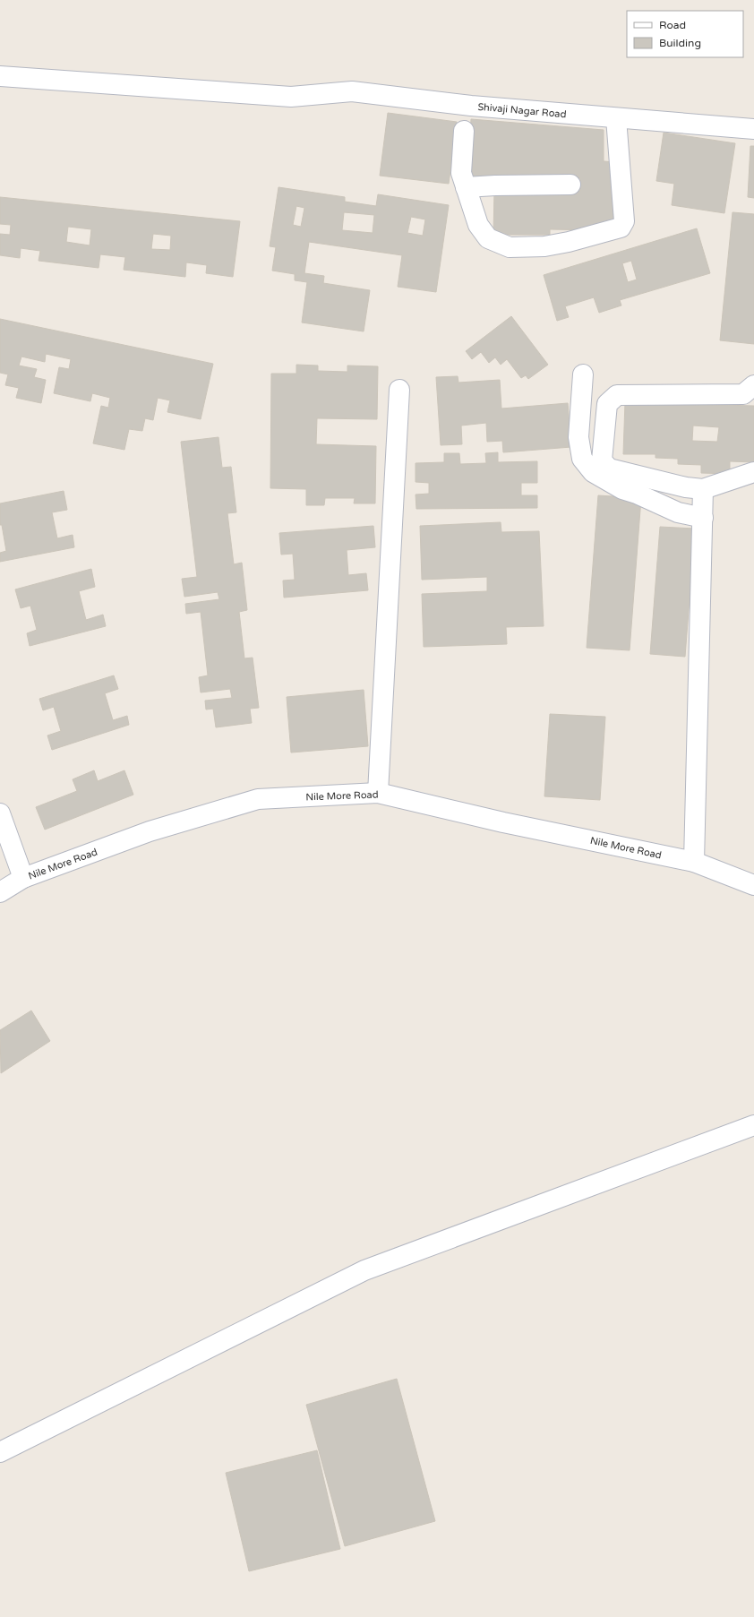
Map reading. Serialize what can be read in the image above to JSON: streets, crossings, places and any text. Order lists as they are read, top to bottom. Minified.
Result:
{"streets":{"street":["Shivaji Nagar Road","Nile More Road"]},"legend":["Road","Building"]}
